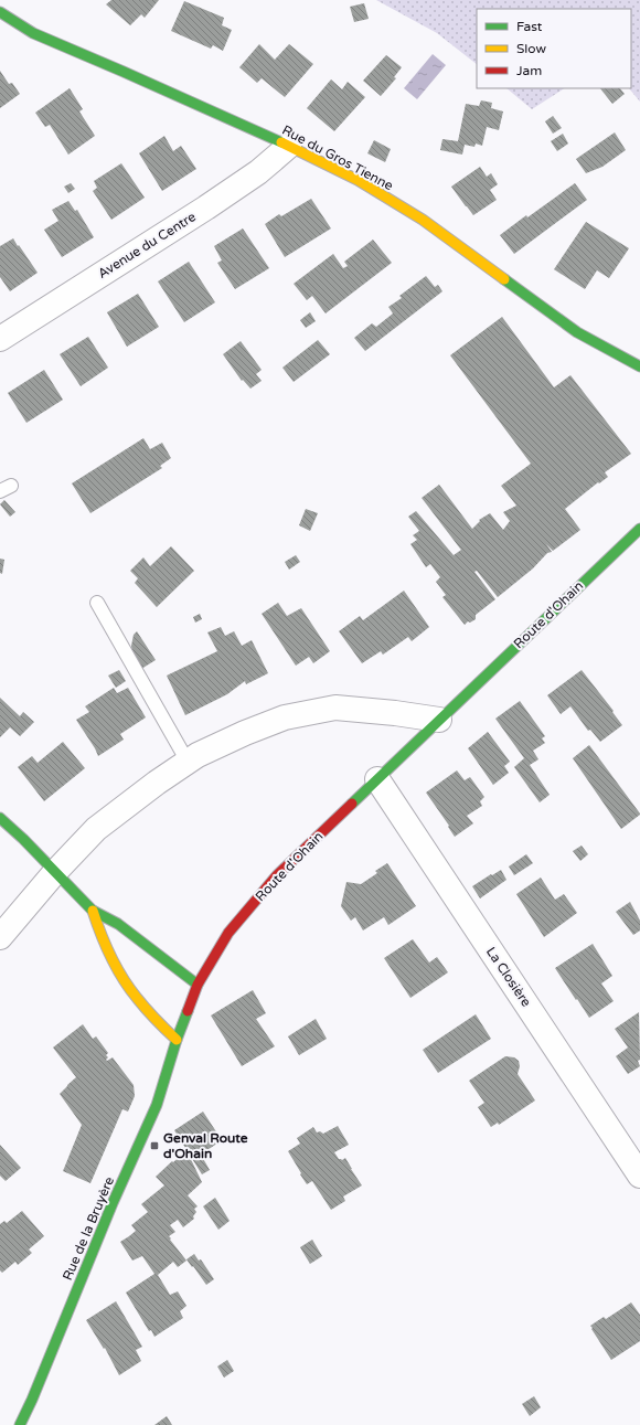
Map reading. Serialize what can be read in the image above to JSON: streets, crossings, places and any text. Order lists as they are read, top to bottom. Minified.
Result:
{"streets":{"street":["Rue du Gros Tienne","Avenue du Centre","Route d'Ohain","La Closière","Rue de la Bruyère"]},"crossings":[["Rue du Gros Tienne","Avenue du Centre"],["Route d'Ohain","La Closière"],["Route d'Ohain","Rue de la Bruyère"]],"places":{"transit":["Genval Route d'Ohain"]},"legend":["Fast","Slow","Jam"]}
